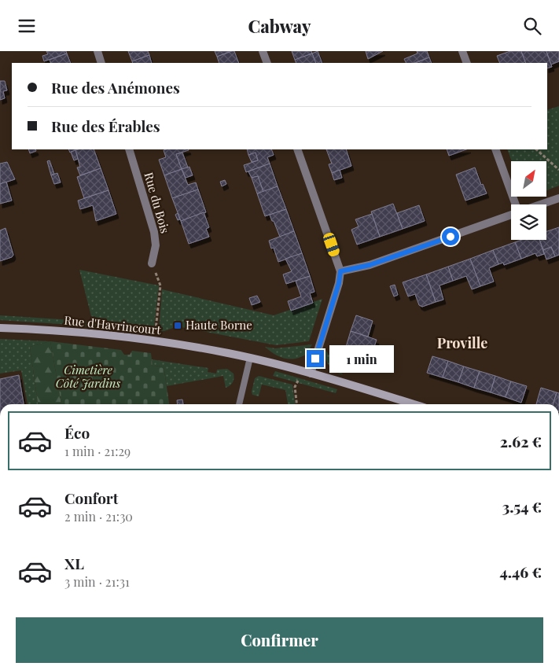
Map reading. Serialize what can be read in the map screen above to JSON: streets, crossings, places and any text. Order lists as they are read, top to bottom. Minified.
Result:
{"streets":{"street":["Rue du Bois","Rue d'Havrincourt"]},"districts":["Proville"],"parks":["Cimetière Côté Jardins"],"places":{"transit":["Haute Borne"]},"north":"top right","page":{"header":"Cabway","banner":["Rue des Anémones","Rue des Érables"],"bubble":"1 min","list":[{"name":"Éco","note":"1 min · 21:29","value":"2.62 €"},{"name":"Confort","note":"2 min · 21:30","value":"3.54 €"},{"name":"XL","note":"3 min · 21:31","value":"4.46 €"}],"buttons":"Confirmer"}}
